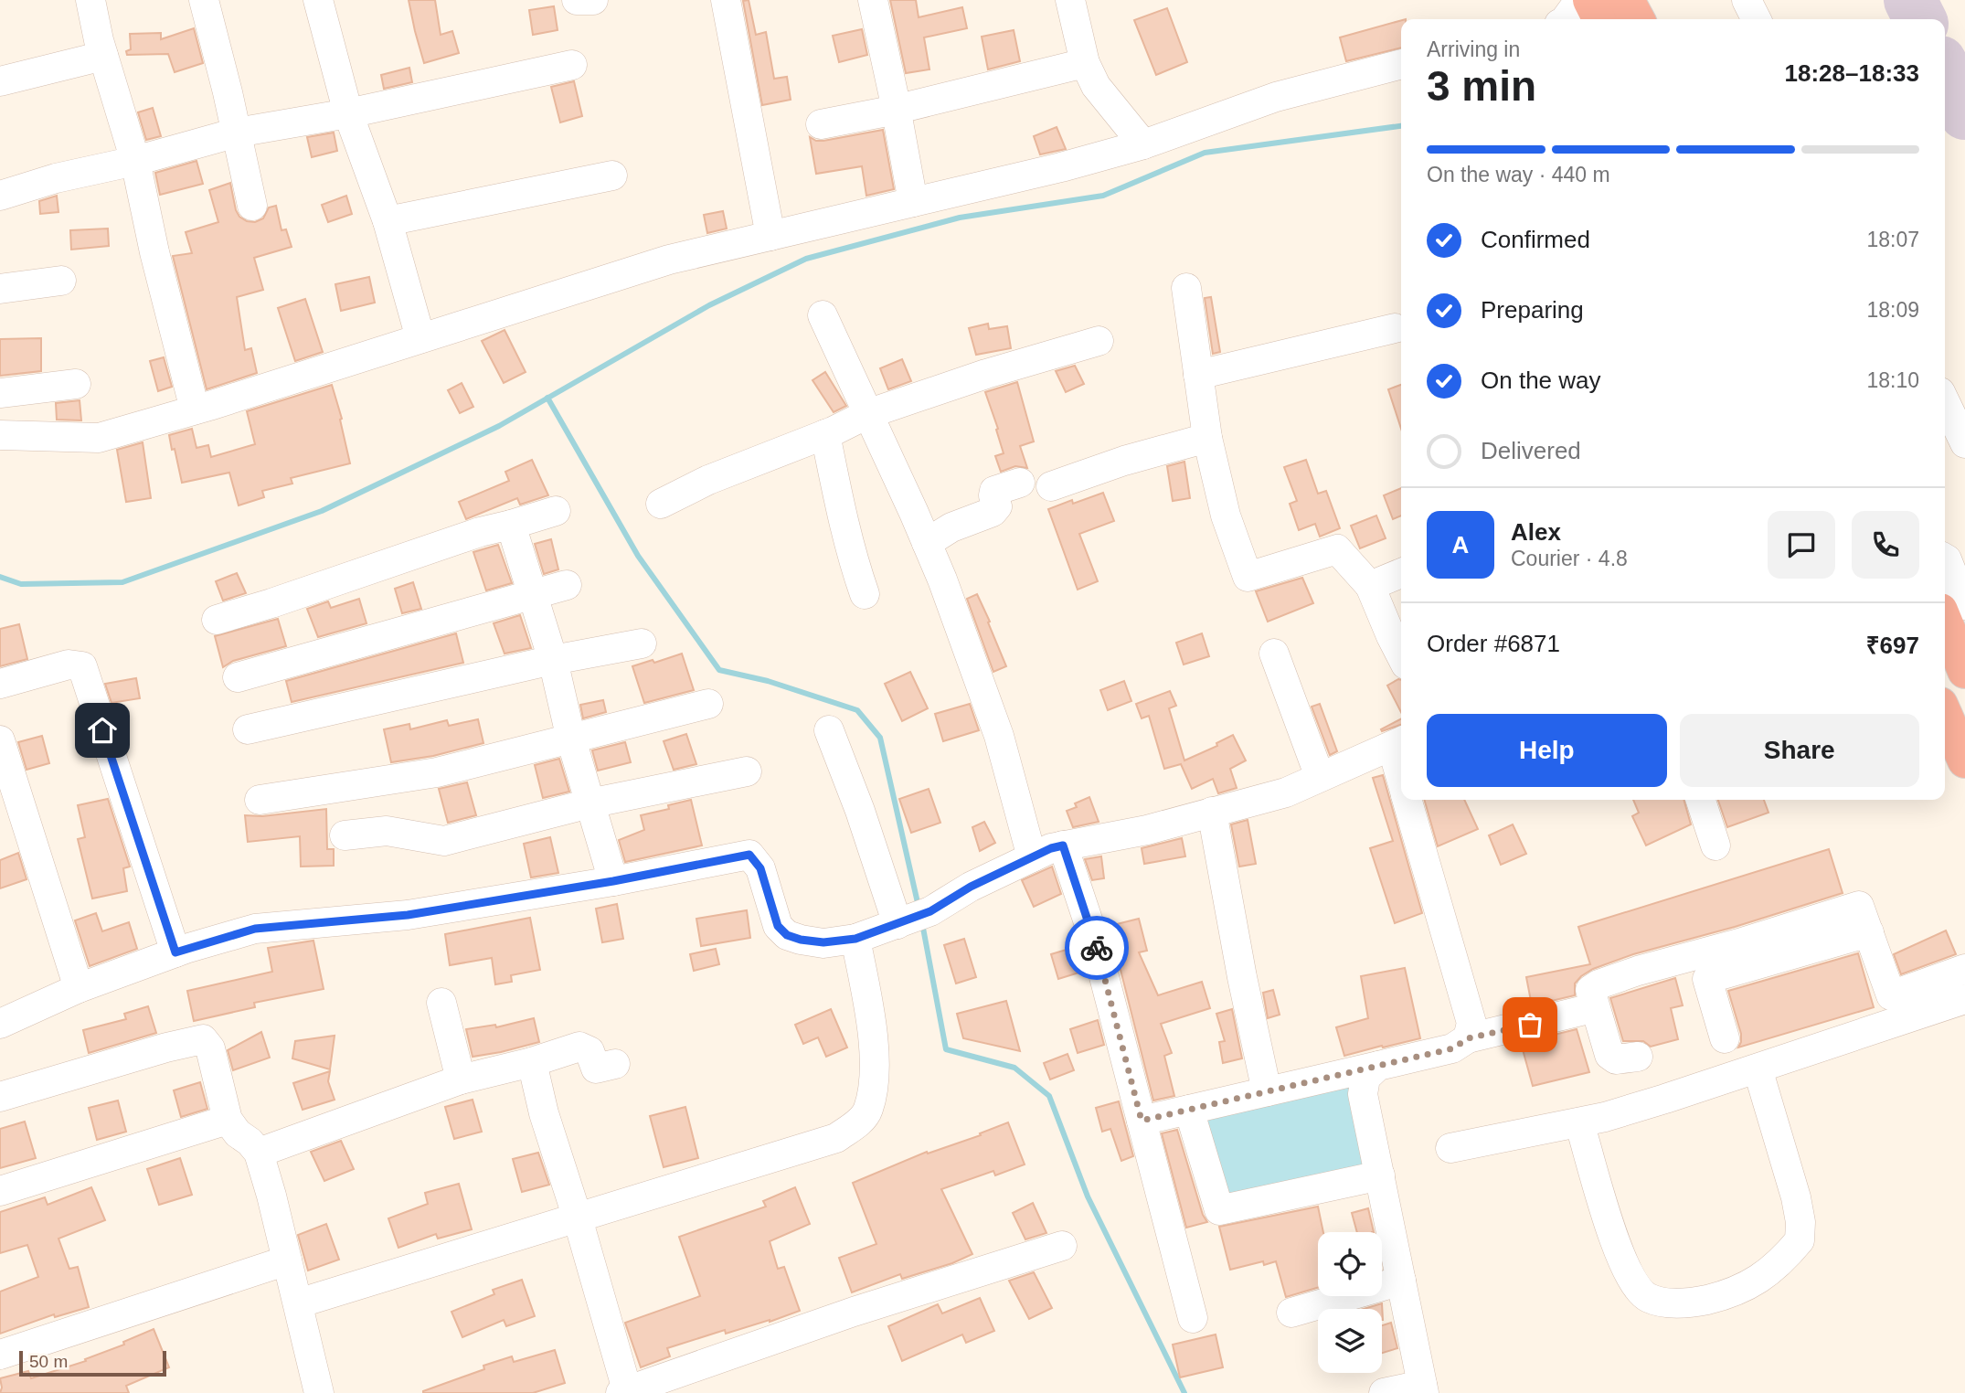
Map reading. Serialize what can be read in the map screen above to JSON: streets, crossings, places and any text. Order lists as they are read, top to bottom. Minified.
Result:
{"scale_bar":"50 m","page":{"heading":["3 min","Arriving in","18:28–18:33"],"panel":["Alex","Courier · 4.8","Order #6871","₹697"],"bar":"On the way · 440 m","list":[["Confirmed","18:07"],["Preparing","18:09"],["On the way","18:10"],"Delivered"],"round":"A","buttons":["Help","Share"],"scale":"50 m"}}
